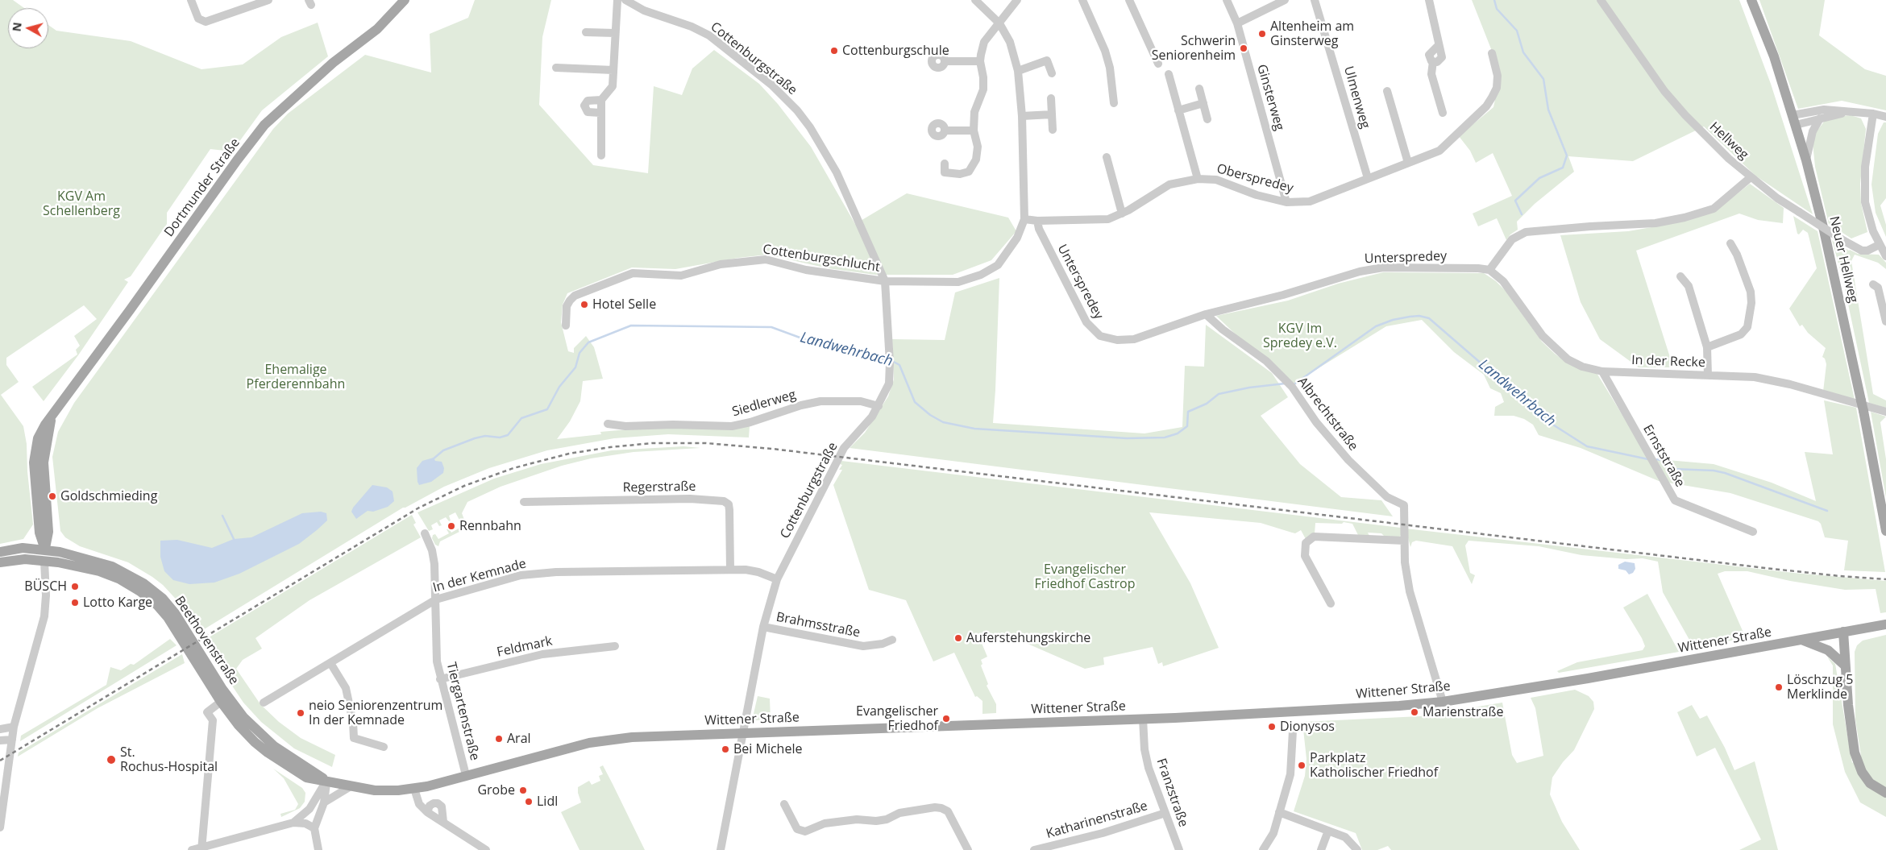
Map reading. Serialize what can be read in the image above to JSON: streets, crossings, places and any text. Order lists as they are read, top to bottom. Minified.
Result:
{"streets":{"main road":["Dortmunder Straße","Neuer Hellweg","Beethovenstraße","Wittener Straße"],"street":["Cottenburgstraße","Ginsterweg","Ulmenweg","Hellweg","Oberspredey","Unterspredey","Cottenburgschlucht","In der Recke","Siedlerweg","Albrechtstraße","Ernststraße","Regerstraße","In der Kemnade","Brahmsstraße","Feldmark","Tiergartenstraße","Franzstraße","Katharinenstraße"]},"crossings":[["Cottenburgstraße","Cottenburgschlucht"],["Cottenburgstraße","Siedlerweg"],["Cottenburgstraße","In der Kemnade"],["Cottenburgstraße","Brahmsstraße"],["Cottenburgstraße","Wittener Straße"],["Ginsterweg","Oberspredey"],["Ulmenweg","Oberspredey"],["Oberspredey","Unterspredey"],["Oberspredey","Cottenburgschlucht"],["Dortmunder Straße","Beethovenstraße"],["Unterspredey","In der Recke"],["Unterspredey","Albrechtstraße"],["In der Recke","Ernststraße"],["Albrechtstraße","Wittener Straße"],["Regerstraße","In der Kemnade"],["In der Kemnade","Tiergartenstraße"],["Beethovenstraße","Wittener Straße"],["Wittener Straße","Tiergartenstraße"],["Wittener Straße","Franzstraße"],["Feldmark","Tiergartenstraße"],["Franzstraße","Katharinenstraße"]],"water":["Landwehrbach"],"parks":["KGV Am Schellenberg","KGV Im Spredey e.V.","Ehemalige Pferderennbahn","Evangelischer Friedhof Castrop"],"places":["Altenheim am Ginsterweg","Schwerin Seniorenheim","Cottenburgschule","Hotel Selle","Goldschmieding","Rennbahn","BÜSCH","Lotto Karge","Auferstehungskirche","Löschzug 5 Merklinde","Marienstraße","neio Seniorenzentrum In der Kemnade","Evangelischer Friedhof","Dionysos","Aral","Bei Michele","St. Rochus-Hospital","Parkplatz Katholischer Friedhof","Grobe","Lidl"],"north":"left"}
